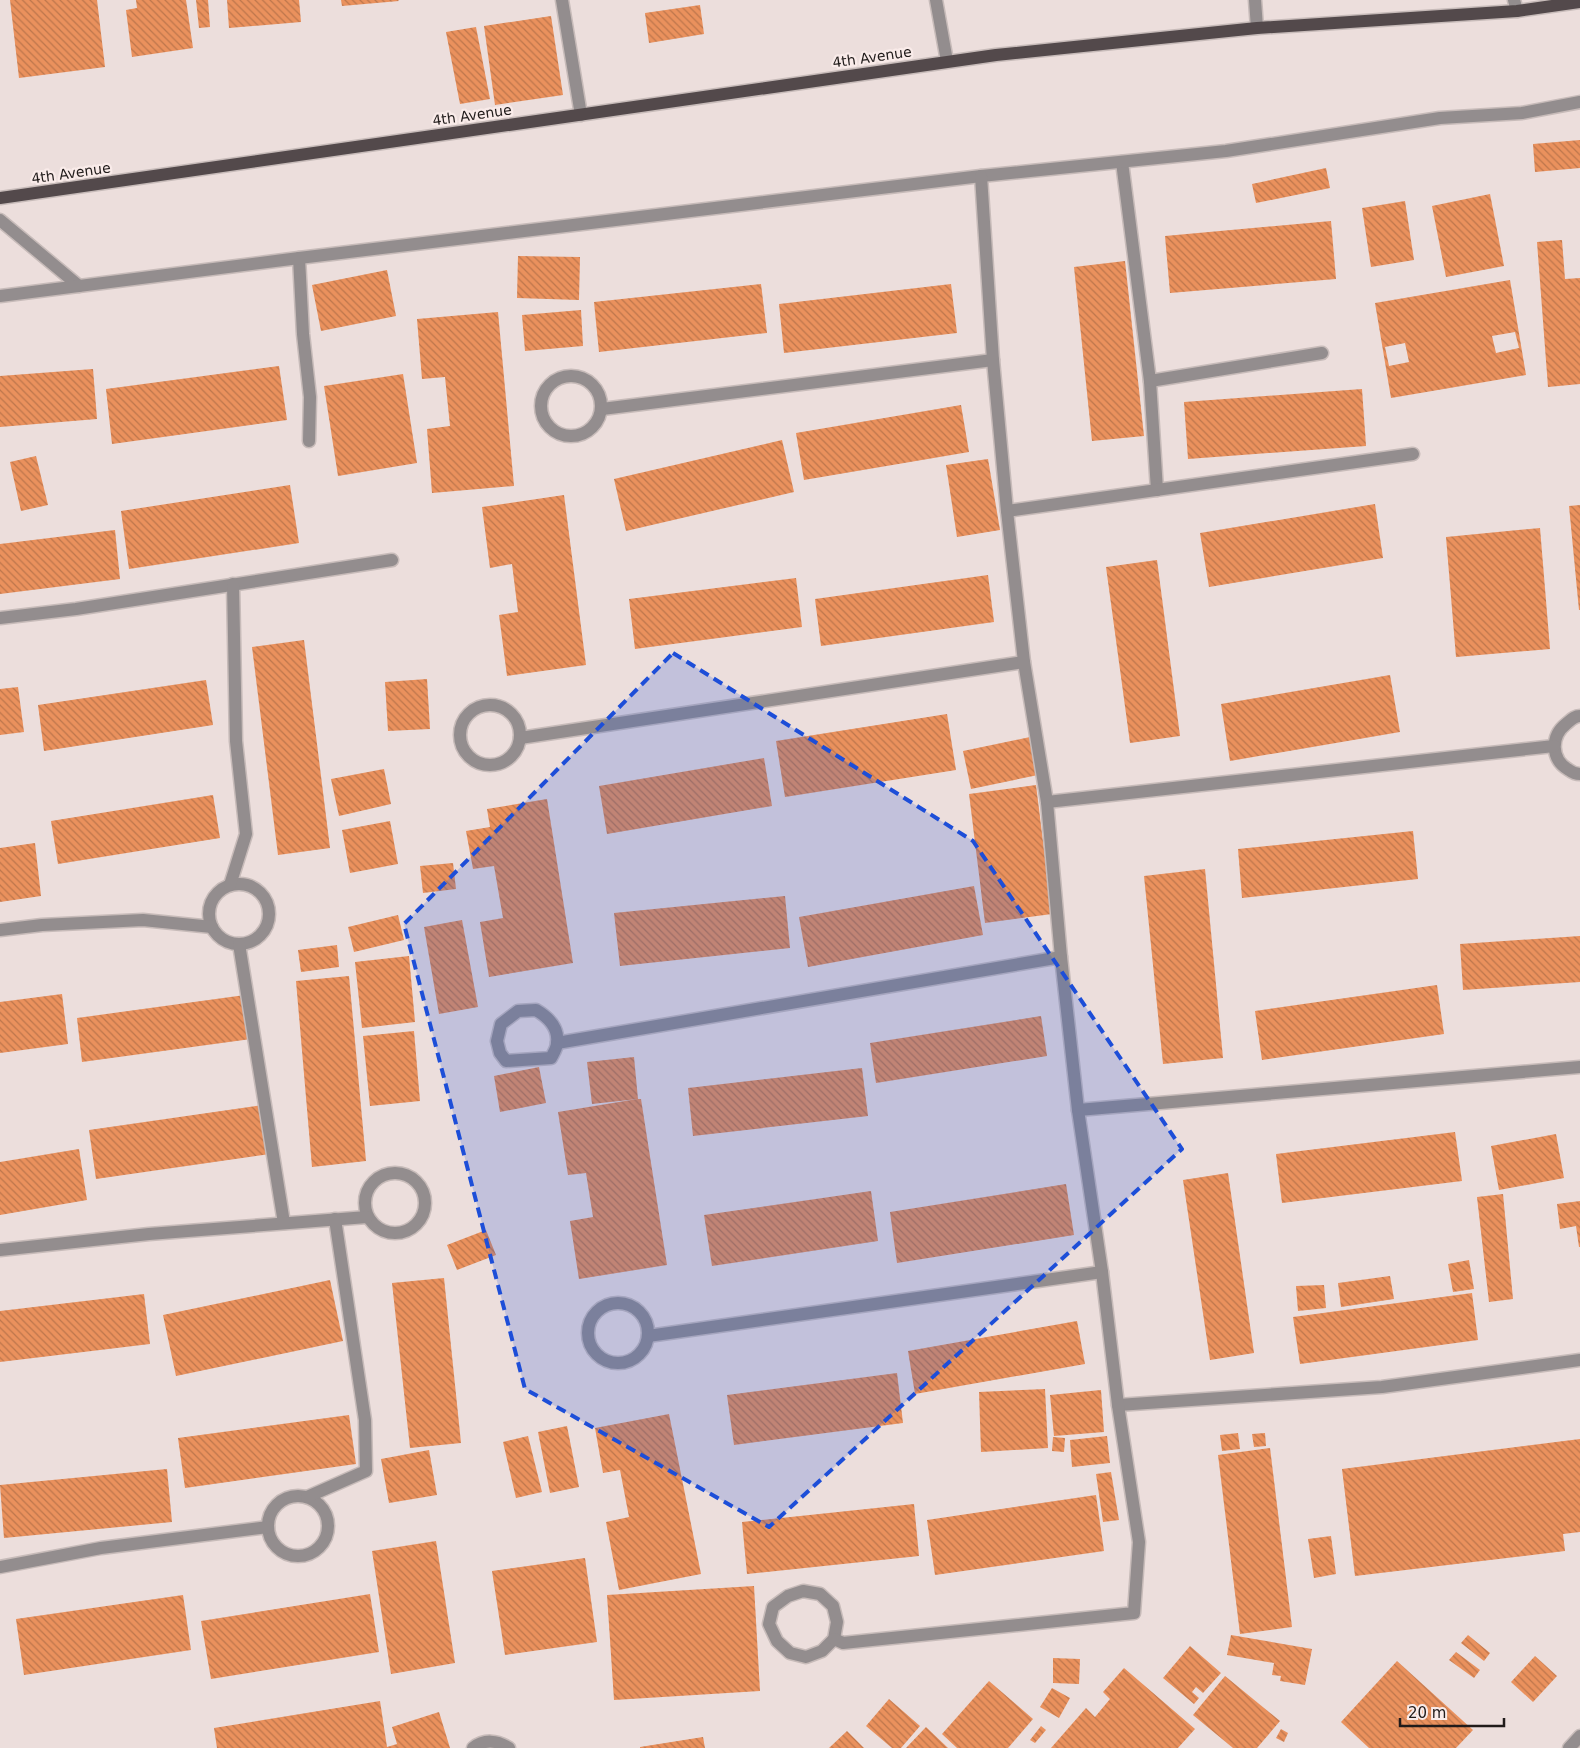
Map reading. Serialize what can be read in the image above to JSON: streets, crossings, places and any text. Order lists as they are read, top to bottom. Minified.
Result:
{"streets":{"main road":["4th Avenue"]},"scale_bar":"20 m"}
